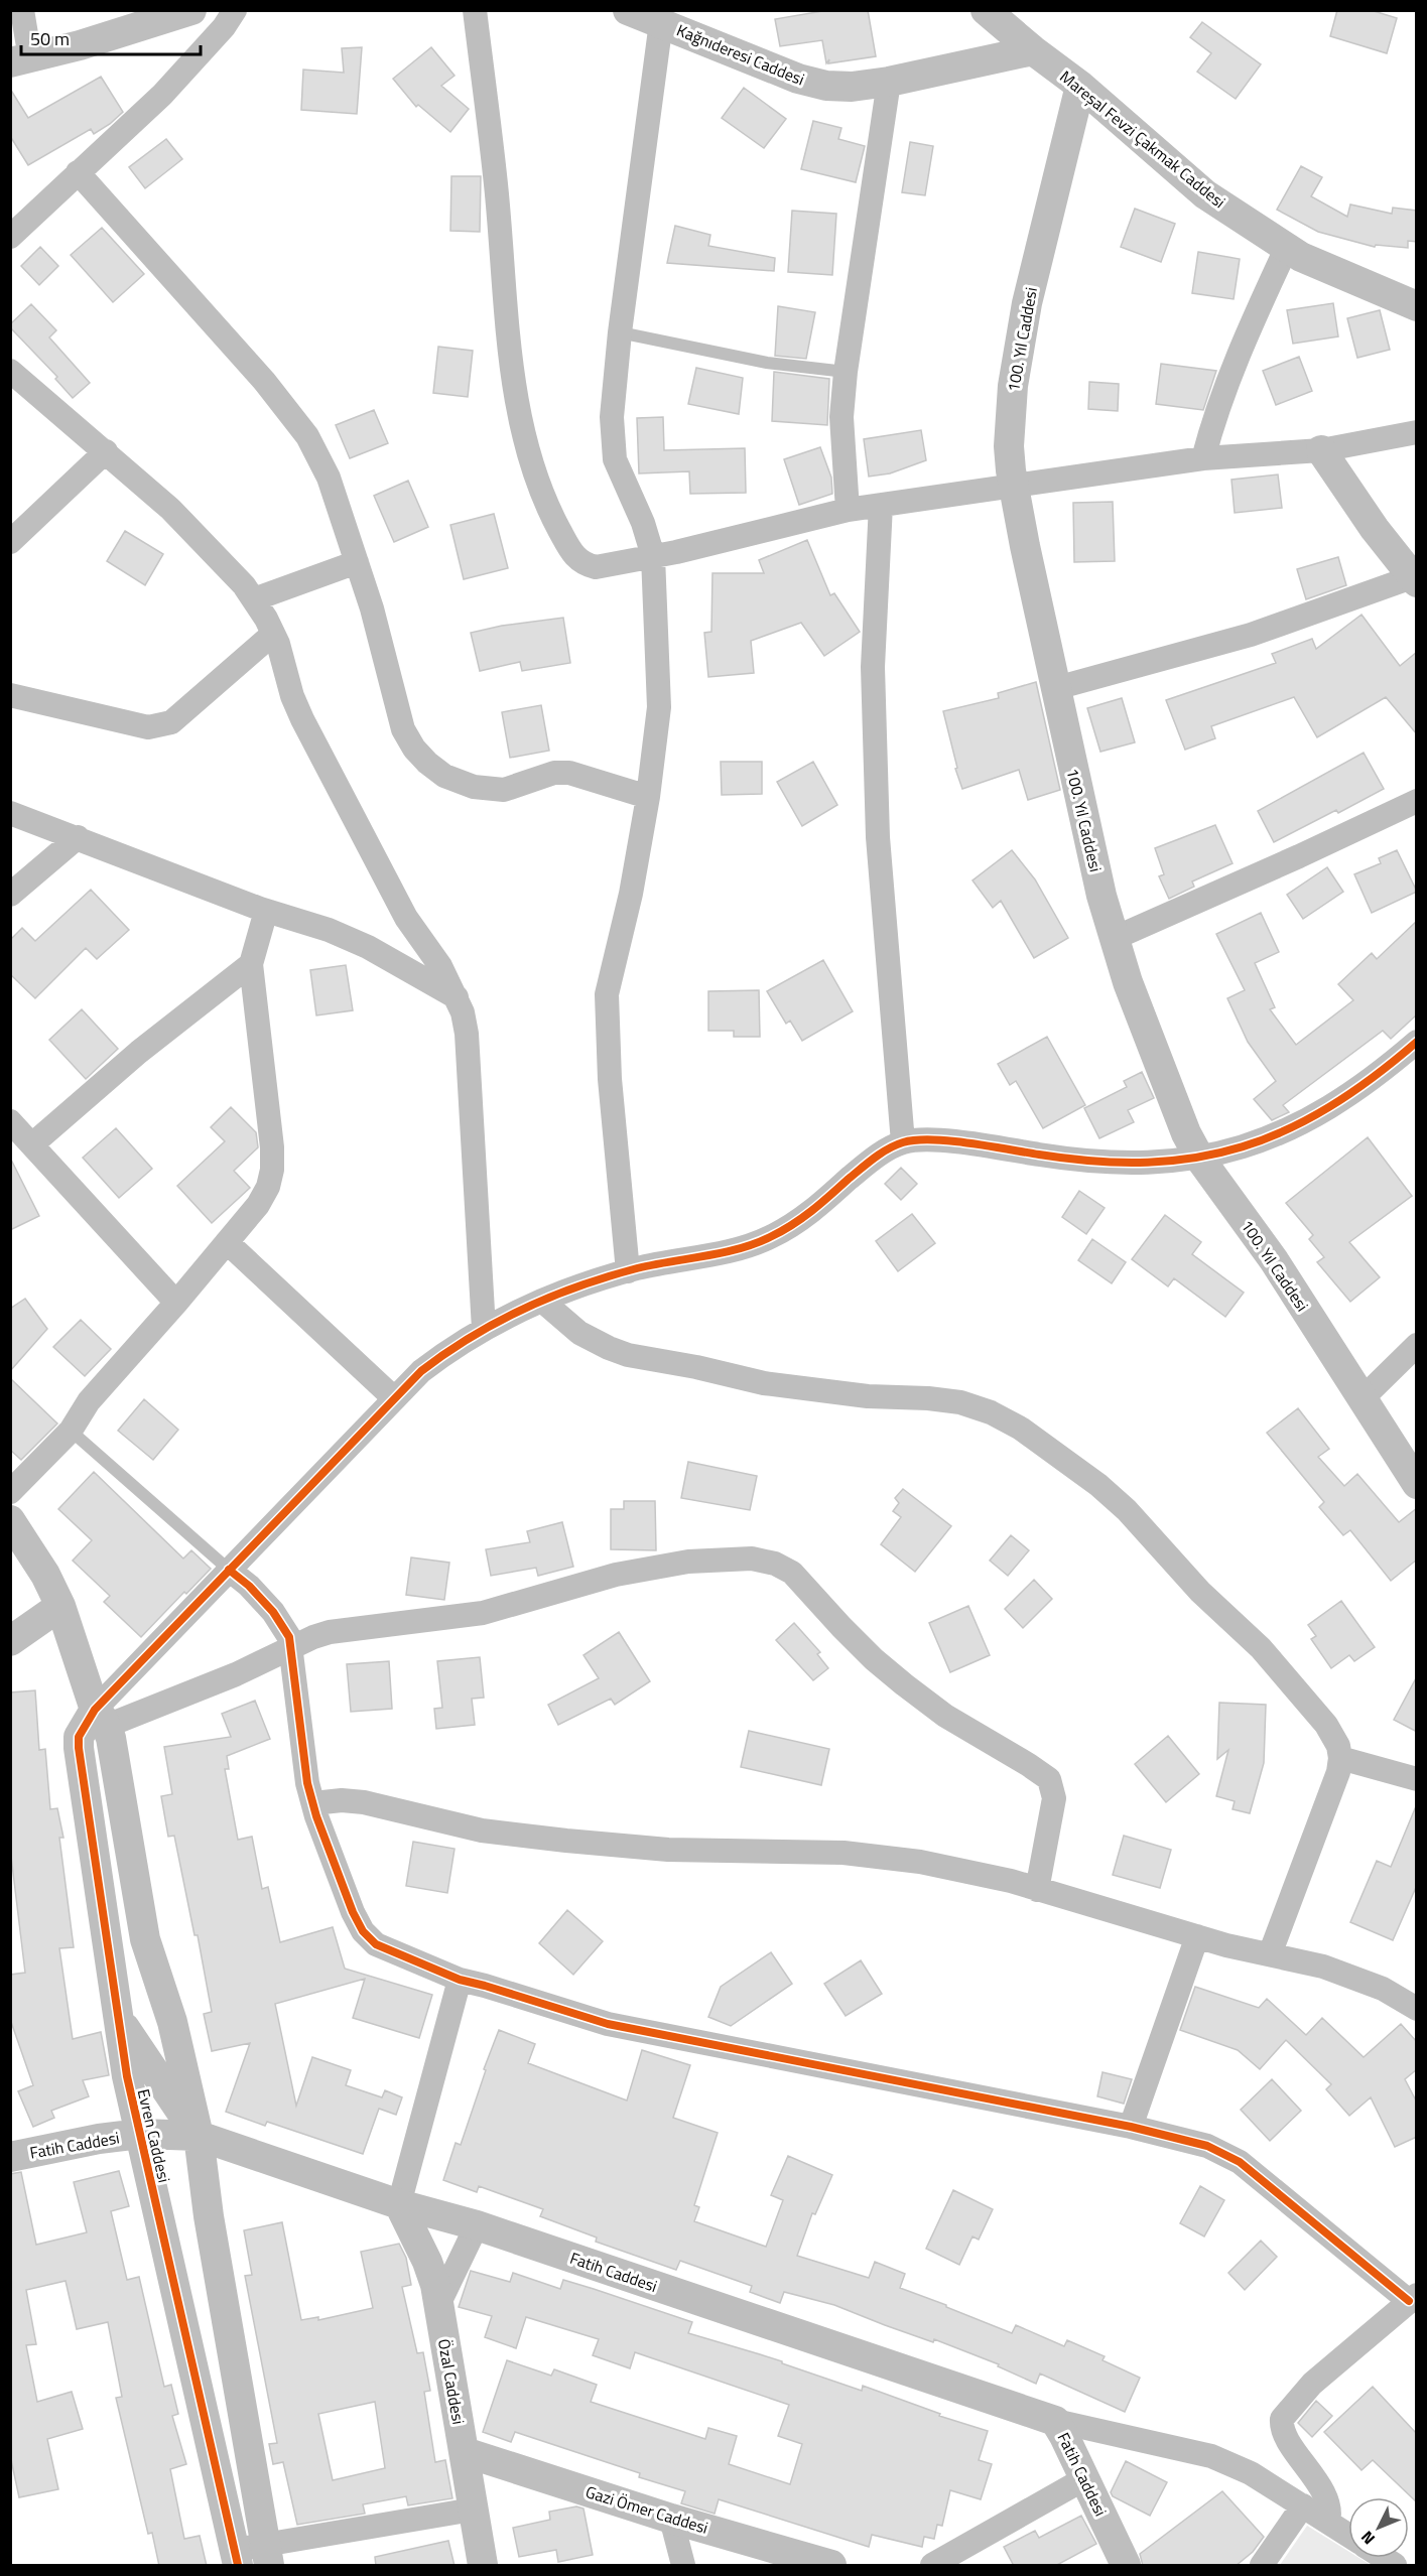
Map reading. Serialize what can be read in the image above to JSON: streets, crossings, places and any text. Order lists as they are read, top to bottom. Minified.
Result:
{"streets":{"street":["Kağnıderesi Caddesi","Mareşal Fevzi Çakmak Caddesi","100. Yıl Caddesi","Evren Caddesi","Fatih Caddesi","Özal Caddesi","Gazi Ömer Caddesi"]},"crossings":[["Kağnıderesi Caddesi","Mareşal Fevzi Çakmak Caddesi"],["Mareşal Fevzi Çakmak Caddesi","100. Yıl Caddesi"],["Evren Caddesi","Fatih Caddesi"],["Fatih Caddesi","Özal Caddesi"],["Özal Caddesi","Gazi Ömer Caddesi"]],"scale_bar":"50 m","north":"bottom left"}
